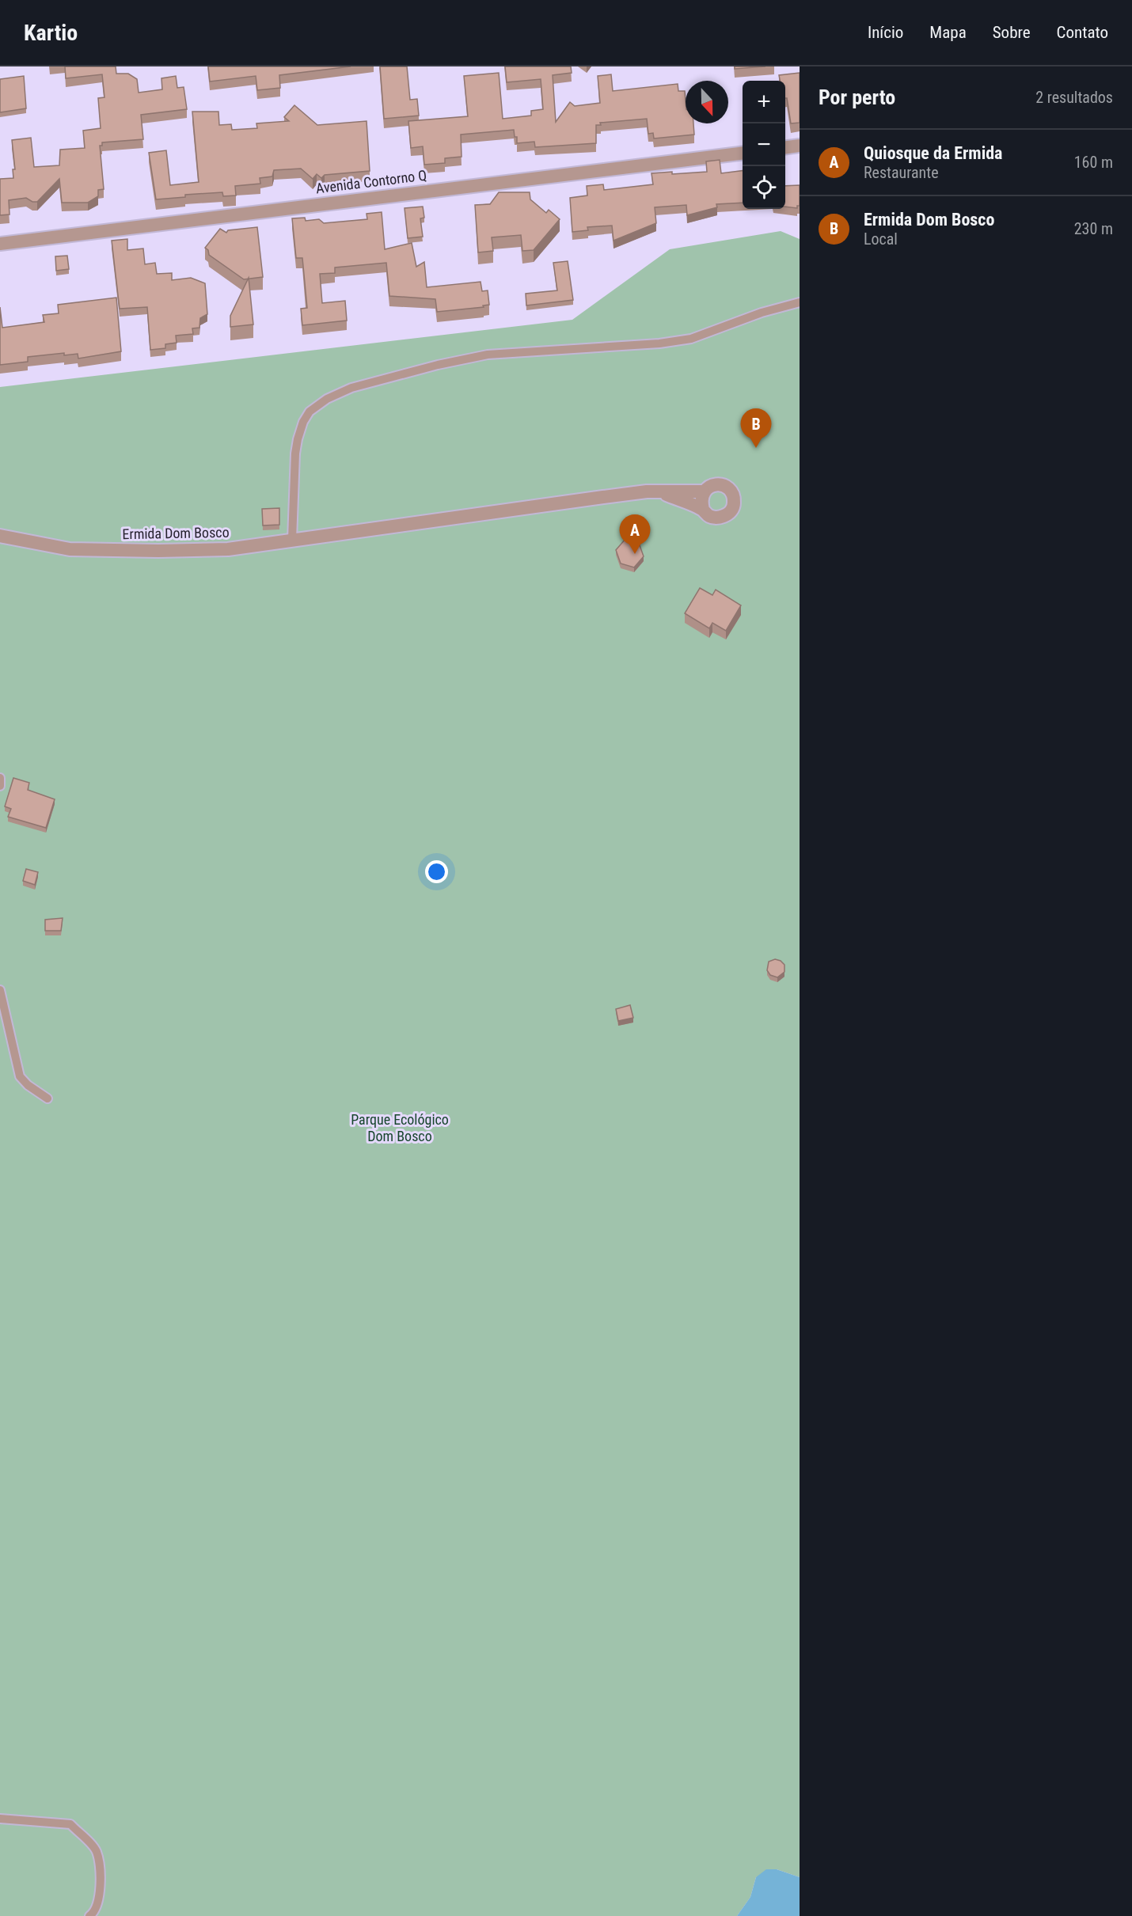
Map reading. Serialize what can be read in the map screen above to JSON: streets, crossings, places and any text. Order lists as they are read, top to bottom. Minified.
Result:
{"streets":{"street":["Avenida Contorno Q","Ermida Dom Bosco"]},"parks":["Parque Ecológico Dom Bosco"],"north":"bottom","page":{"header":"Kartio","nav":["Início","Mapa","Sobre","Contato"],"heading":["Por perto","2 resultados"],"map_buttons":["+","−"],"list":[{"mark":"A","name":"Quiosque da Ermida","note":"Restaurante","value":"160 m"},{"mark":"B","name":"Ermida Dom Bosco","note":"Local","value":"230 m"}],"pins":["B","A"]}}
